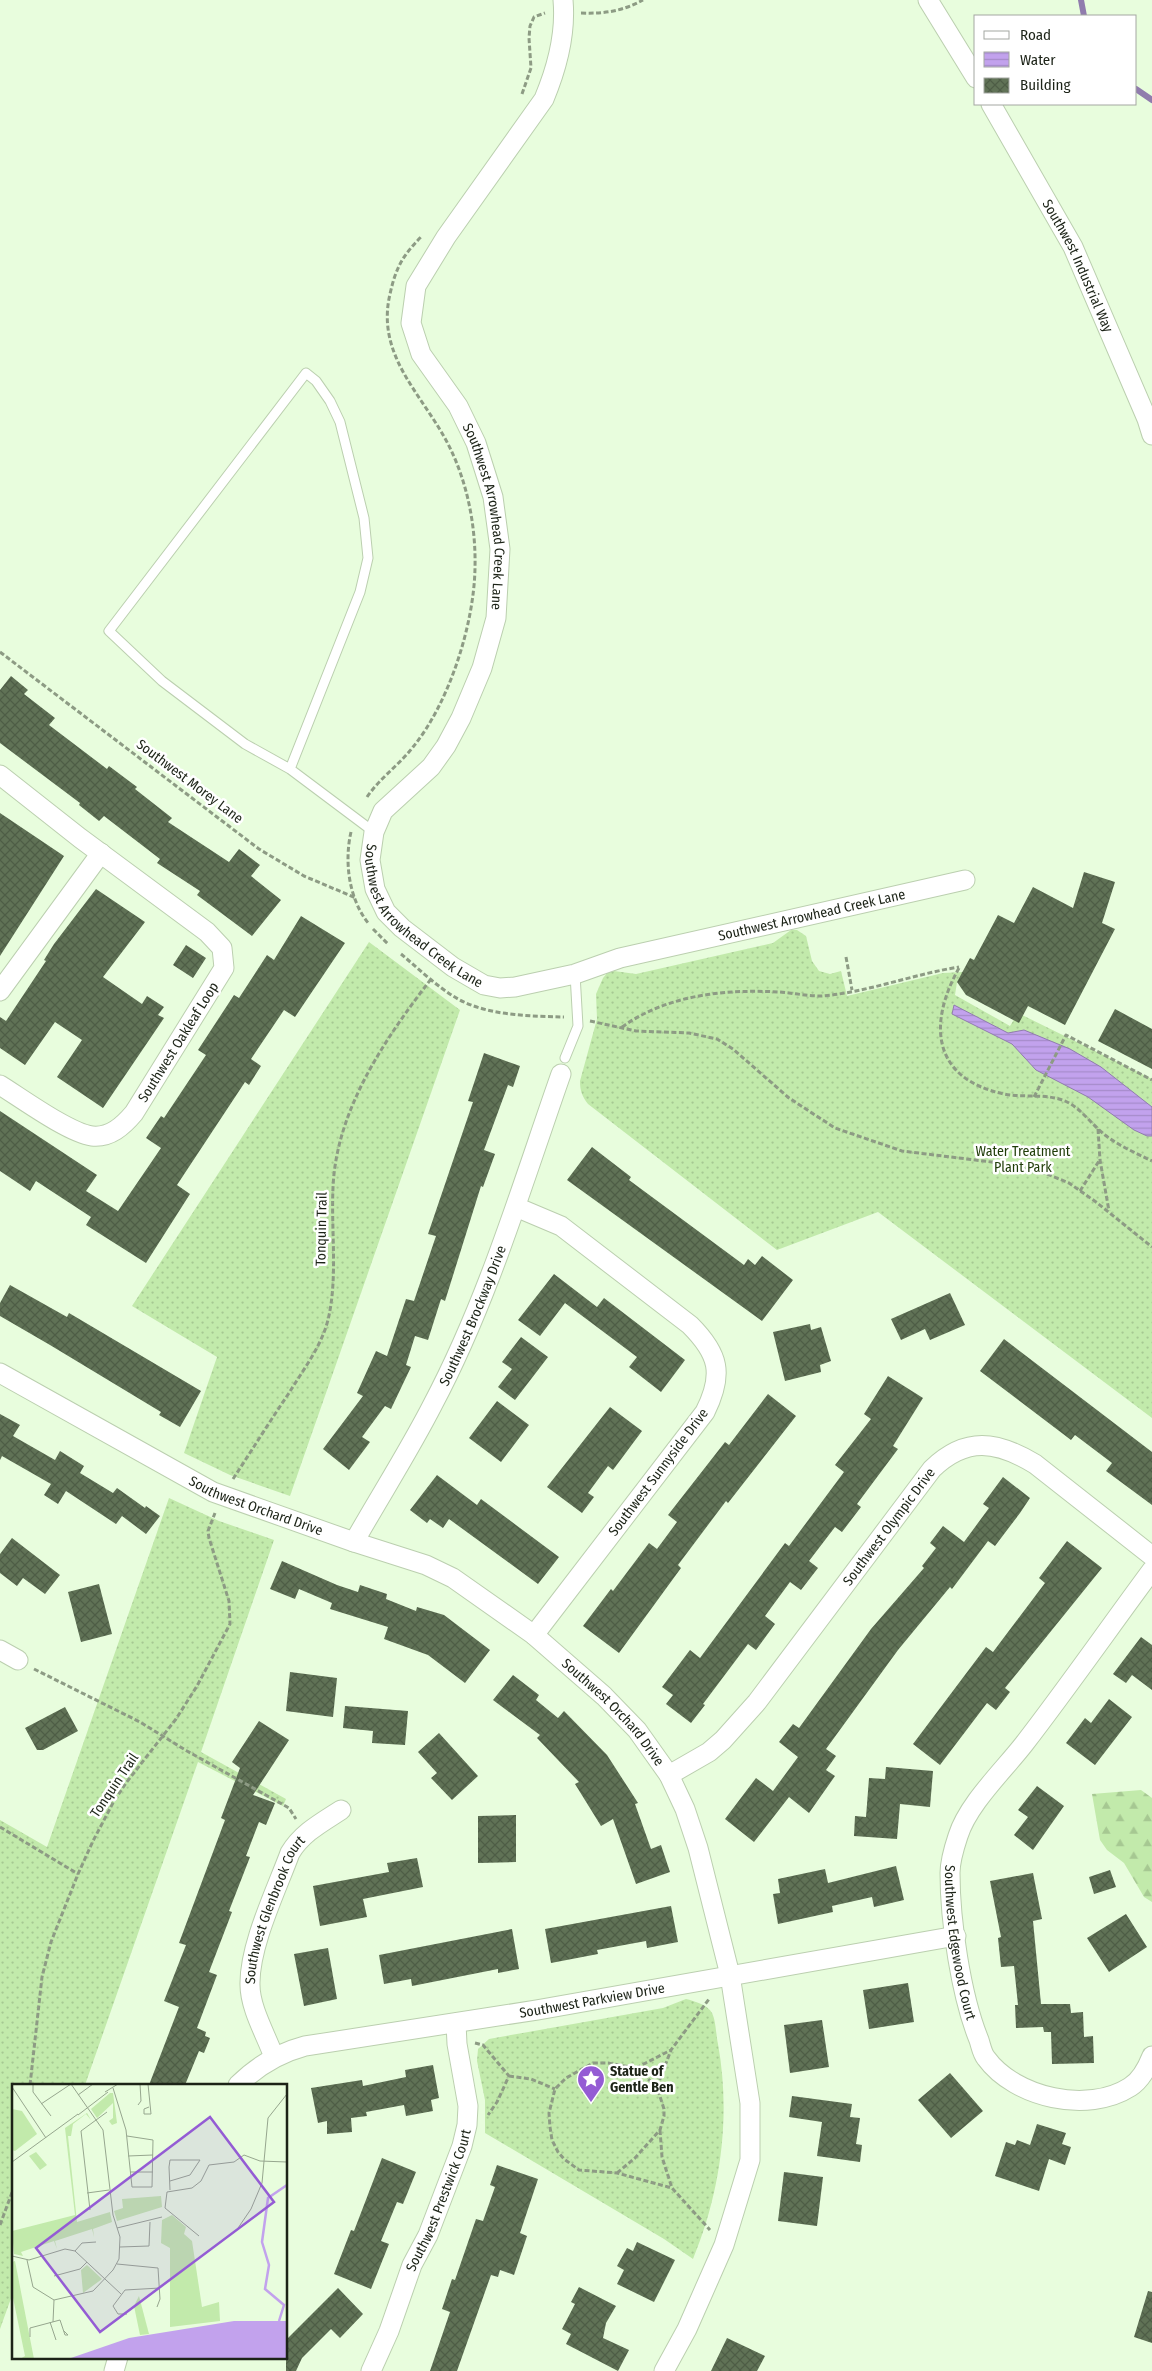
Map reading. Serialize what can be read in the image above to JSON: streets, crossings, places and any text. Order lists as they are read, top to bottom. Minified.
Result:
{"streets":{"street":["Southwest Industrial Way","Southwest Arrowhead Creek Lane","Southwest Oakleaf Loop","Southwest Brockway Drive","Southwest Sunnyside Drive","Southwest Orchard Drive","Southwest Olympic Drive","Southwest Glenbrook Court","Southwest Edgewood Court","Southwest Parkview Drive","Southwest Prestwick Court"],"path":["Southwest Morey Lane","Tonquin Trail"]},"crossings":[["Southwest Arrowhead Creek Lane","Southwest Morey Lane"],["Southwest Brockway Drive","Southwest Sunnyside Drive"],["Southwest Brockway Drive","Southwest Orchard Drive"],["Southwest Sunnyside Drive","Southwest Orchard Drive"],["Southwest Orchard Drive","Southwest Olympic Drive"],["Southwest Orchard Drive","Southwest Parkview Drive"],["Southwest Glenbrook Court","Southwest Parkview Drive"],["Southwest Edgewood Court","Southwest Parkview Drive"],["Southwest Parkview Drive","Southwest Prestwick Court"]],"parks":["Water Treatment Plant Park"],"places":{"place":["Statue of Gentle Ben"]},"legend":["Road","Water","Building"]}
